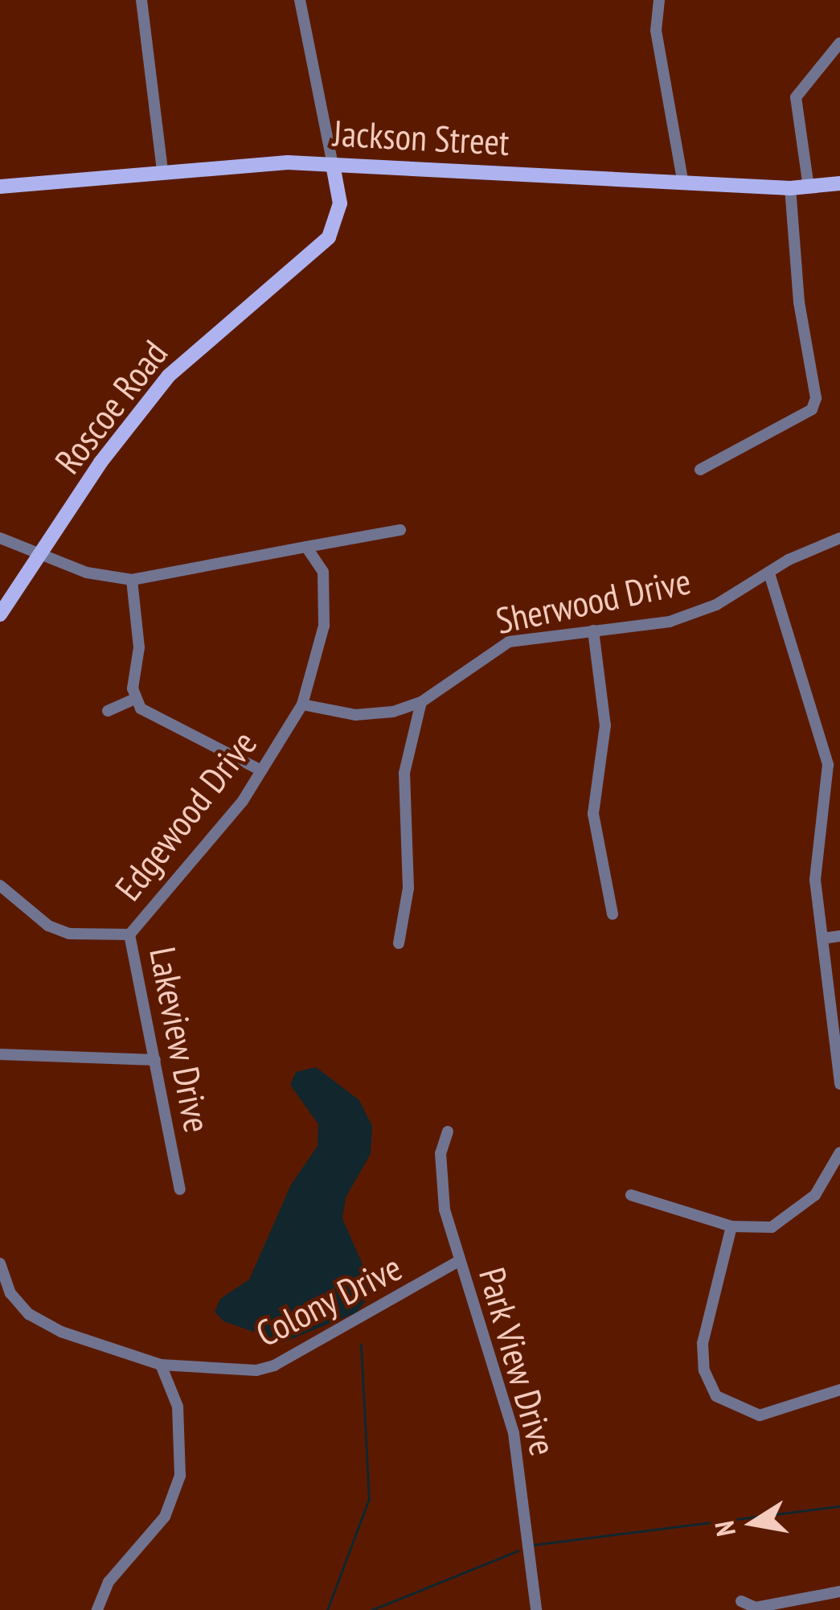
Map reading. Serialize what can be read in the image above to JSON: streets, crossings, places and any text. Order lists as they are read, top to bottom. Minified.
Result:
{"streets":{"main road":["Jackson Street","Roscoe Road"],"street":["Sherwood Drive","Edgewood Drive","Lakeview Drive","Colony Drive","Park View Drive"]},"crossings":[["Jackson Street","Roscoe Road"],["Sherwood Drive","Edgewood Drive"],["Edgewood Drive","Lakeview Drive"],["Colony Drive","Park View Drive"]],"north":"left"}
